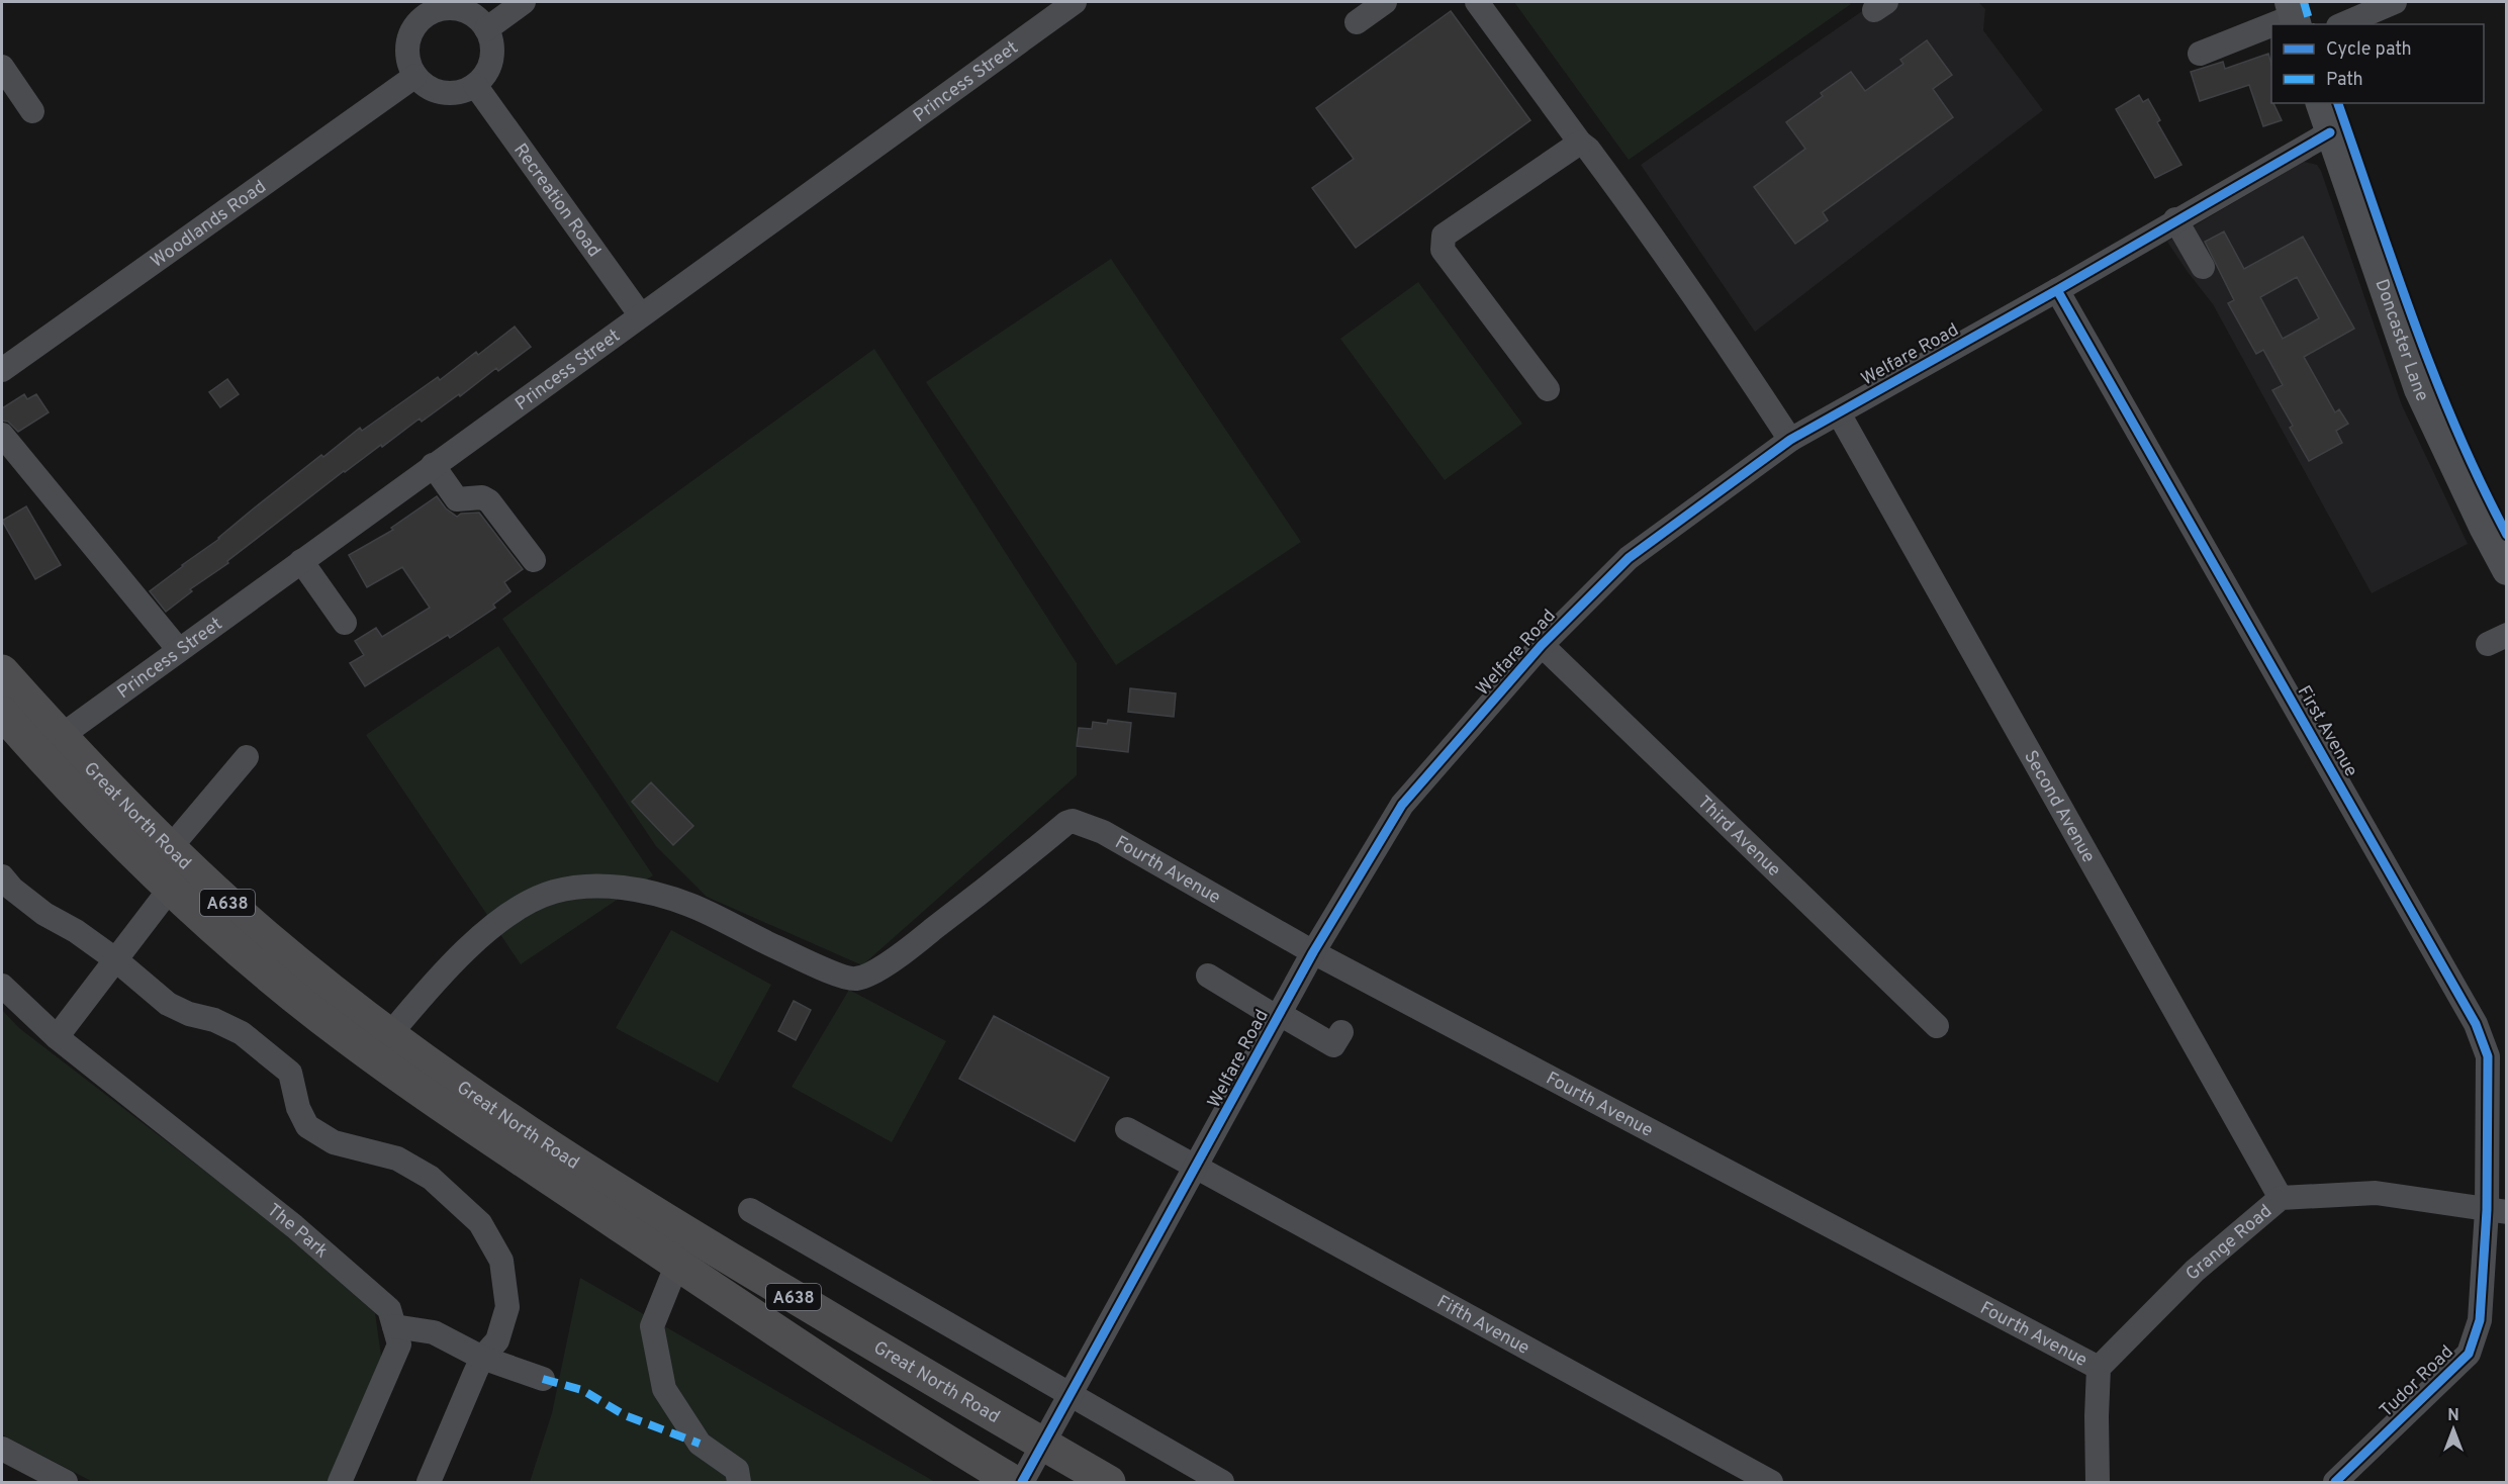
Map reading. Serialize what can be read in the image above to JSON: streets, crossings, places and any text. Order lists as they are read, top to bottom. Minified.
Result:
{"streets":{"highway":["Great North Road","A638"],"main road":["Doncaster Lane"],"street":["Princess Street","Recreation Road","Woodlands Road","Welfare Road","First Avenue","Second Avenue","Third Avenue","Fourth Avenue","The Park","Grange Road","Fifth Avenue","Tudor Road"]},"crossings":[["Princess Street","Recreation Road"],["Princess Street","Great North Road"],["Recreation Road","Woodlands Road"],["Doncaster Lane","Welfare Road"],["Welfare Road","First Avenue"],["Welfare Road","Second Avenue"],["Welfare Road","Great North Road"],["Welfare Road","Third Avenue"],["Welfare Road","Fourth Avenue"],["Welfare Road","Fifth Avenue"],["First Avenue","Grange Road"],["First Avenue","Tudor Road"],["Second Avenue","Grange Road"],["Great North Road","Fourth Avenue"],["Fourth Avenue","Grange Road"],["Grange Road","Tudor Road"]],"legend":["Cycle path","Path"],"north":"top"}
